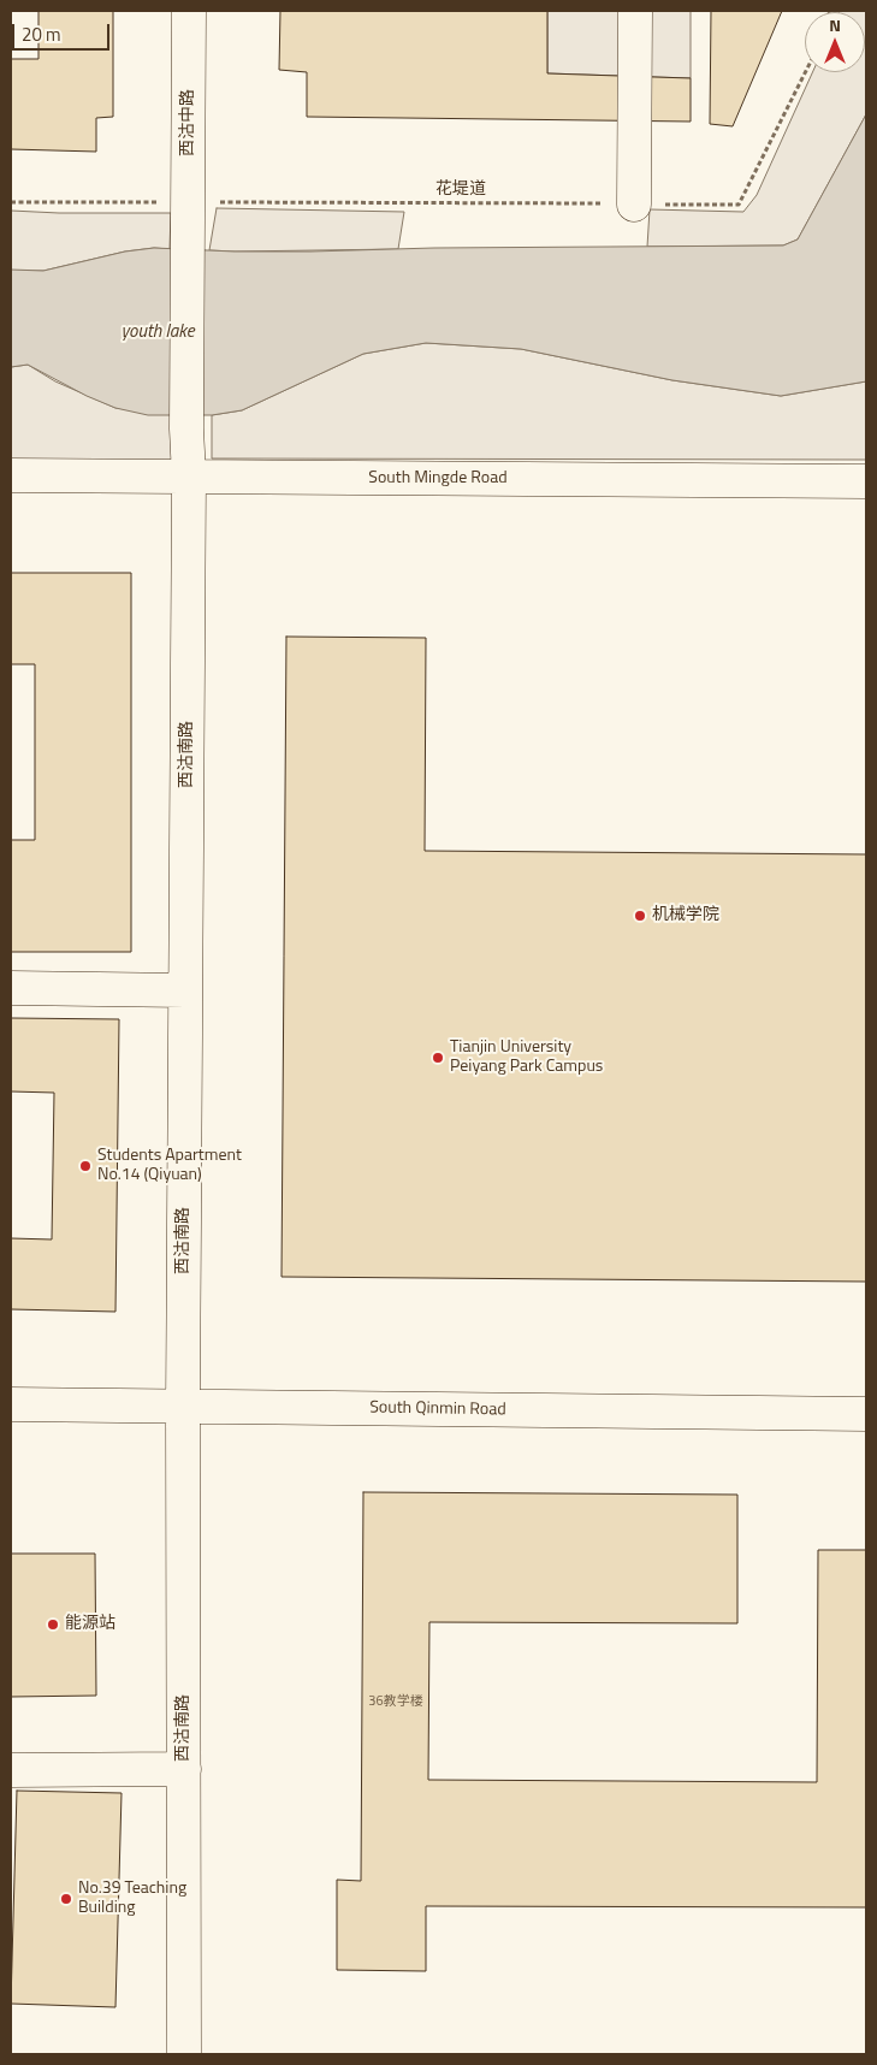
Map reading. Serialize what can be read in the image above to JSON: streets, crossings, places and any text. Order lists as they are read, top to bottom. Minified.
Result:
{"streets":{"street":["西沽中路","South Mingde Road","西沽南路","South Qinmin Road"],"path":["花堤道"]},"crossings":[["西沽中路","花堤道"],["西沽中路","西沽南路"],["South Mingde Road","西沽南路"],["西沽南路","South Qinmin Road"]],"water":["youth lake"],"places":["机械学院","Tianjin University Peiyang Park Campus","Students Apartment No.14 (Qiyuan)","能源站","No.39 Teaching Building"],"house_numbers":["36教学楼"],"scale_bar":"20 m","north":"top"}
